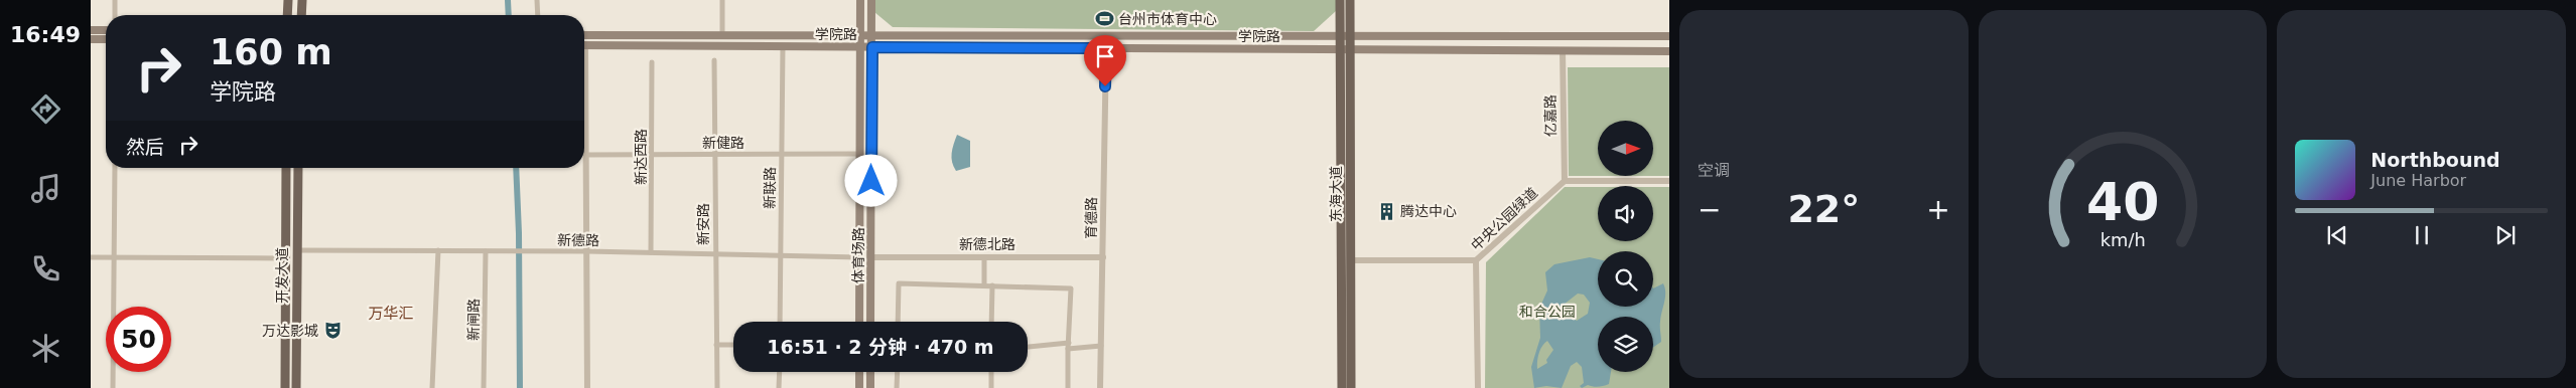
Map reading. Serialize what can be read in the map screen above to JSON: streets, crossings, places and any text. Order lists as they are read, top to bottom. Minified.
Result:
{"streets":{"main road":["学院路","东海大道","体育场路","开发大道"],"street":["亿嘉路","新健路","新达西路","新联路","育德路","中央公园绿道","新安路","新德路","新德北路","新闸路"]},"crossings":[["学院路","亿嘉路"],["学院路","新联路"],["学院路","东海大道"],["学院路","育德路"],["学院路","体育场路"],["亿嘉路","中央公园绿道"],["新健路","新达西路"],["新健路","新联路"],["新健路","新安路"],["新达西路","新德路"],["新联路","新德路"],["育德路","新德北路"],["新安路","新德路"],["新德路","开发大道"],["新德路","新闸路"],["新德北路","体育场路"]],"districts":["万华汇"],"parks":["和合公园"],"places":{"sports":["台州市体育中心"],"building":["腾达中心"],"theatre":["万达影城"]},"north":"right","page":{"tabs":"16:49","tile":"空调","turn":["160 m","学院路"],"then":"然后","song":["Northbound","June Harbor"],"heat":["−","22°","+"],"limit":"50","trip":"16:51 · 2 分钟 · 470 m","gauge":["40","km/h"]}}
